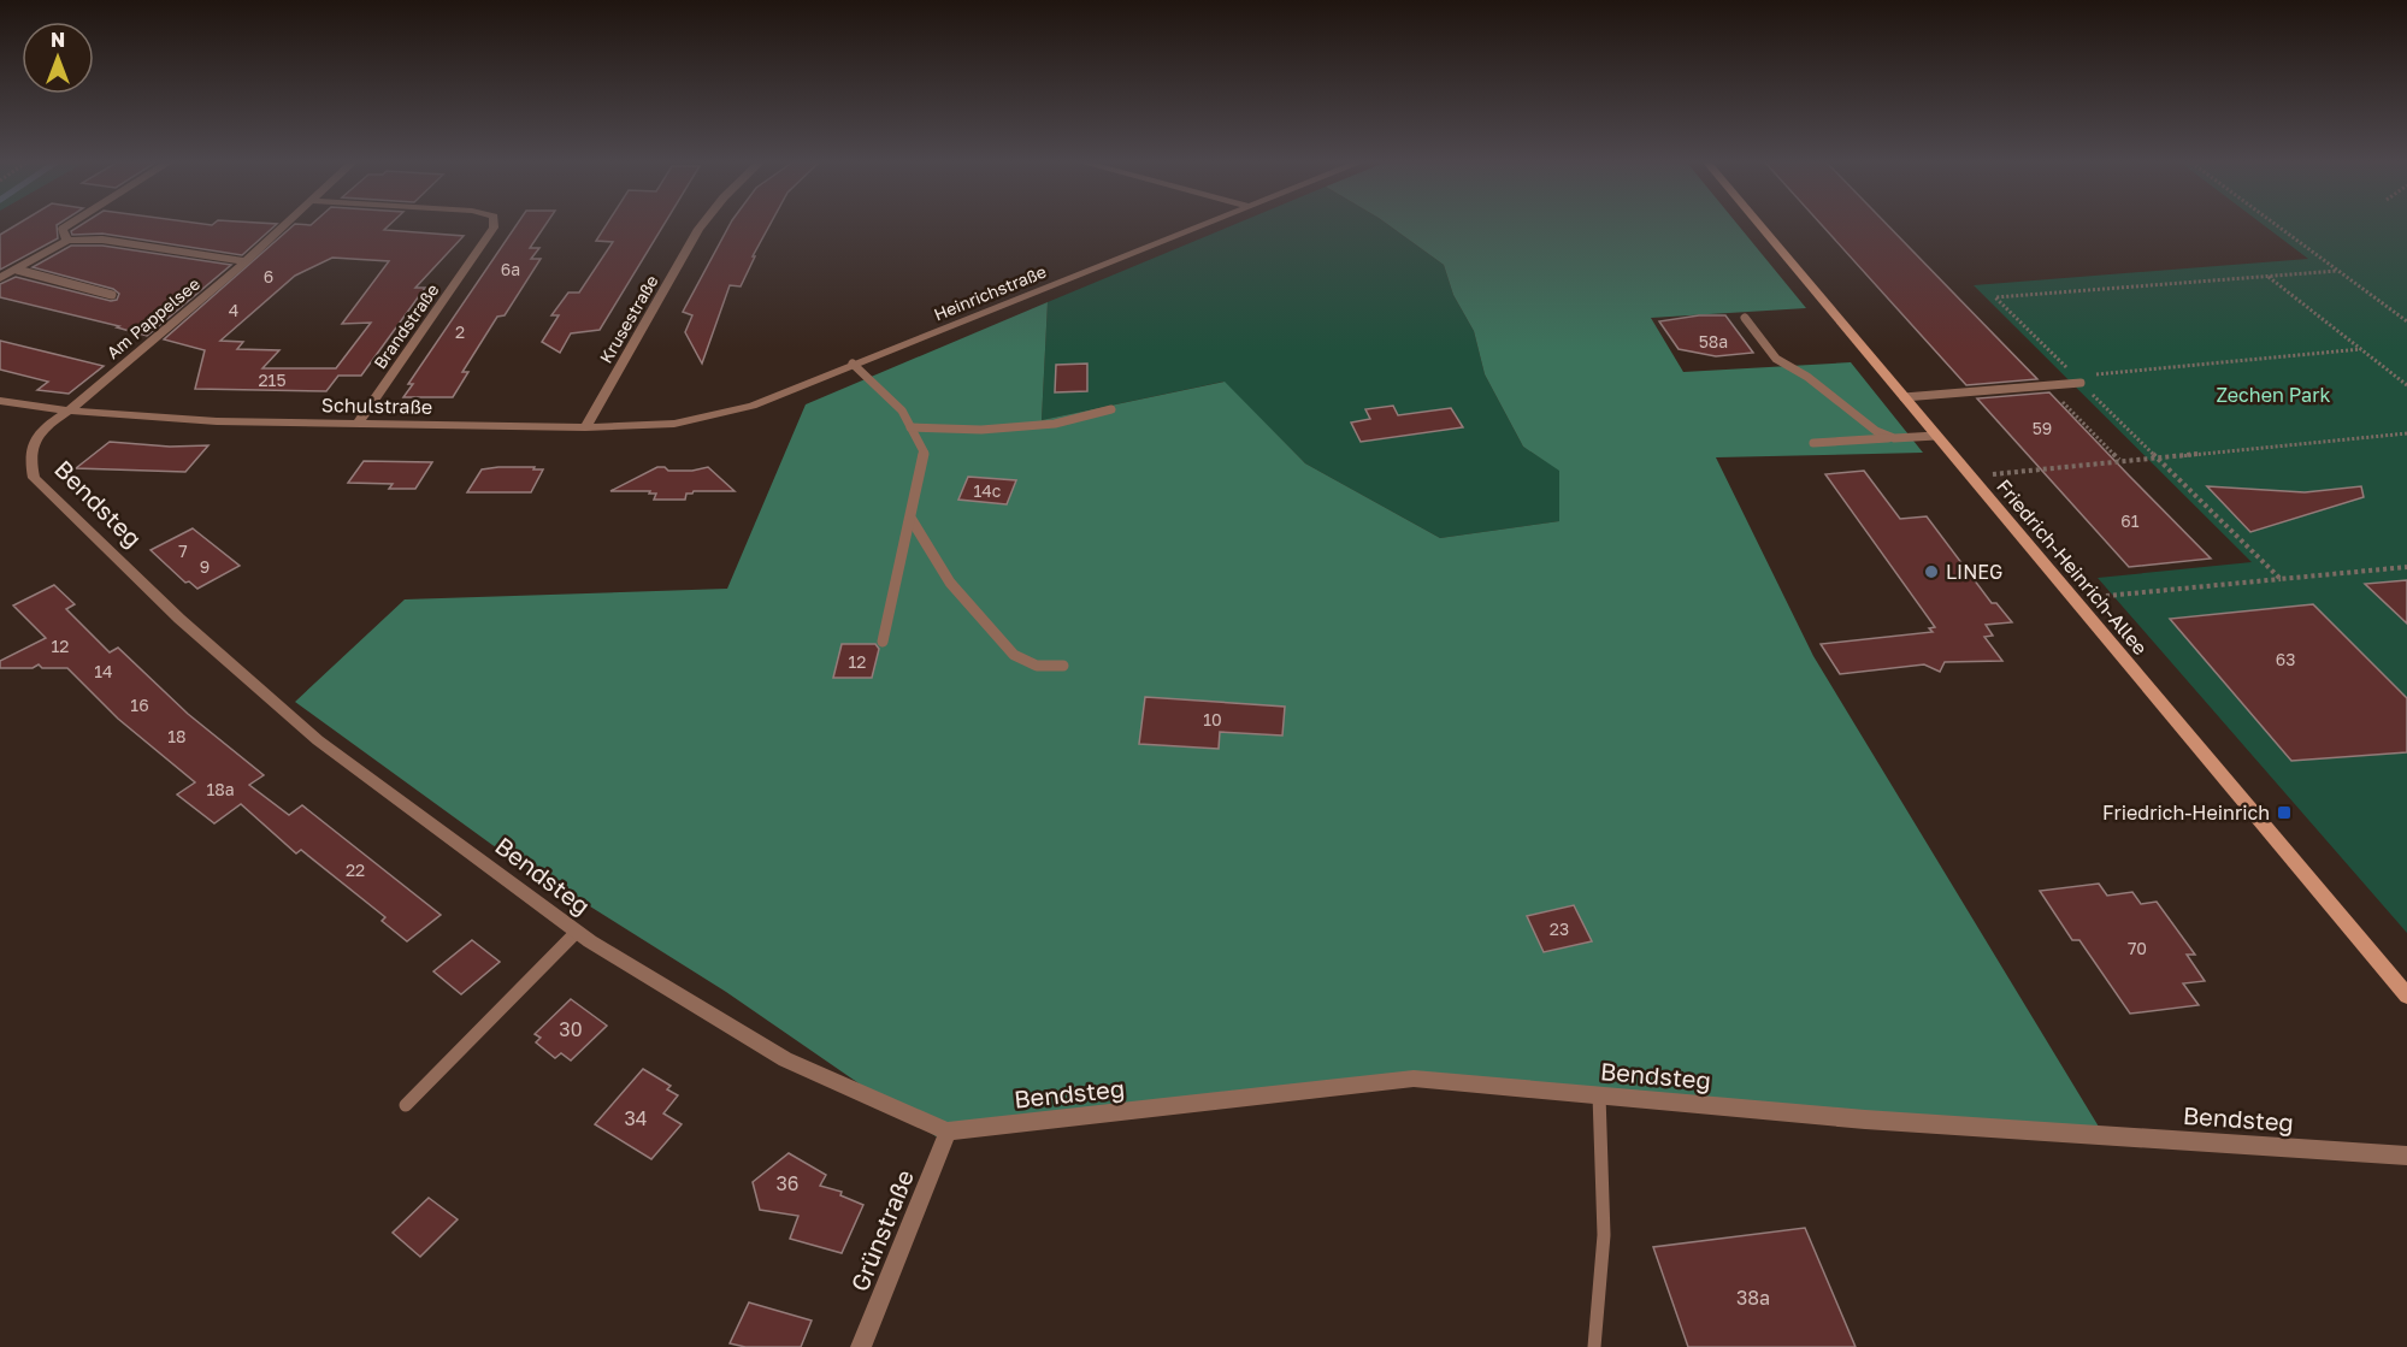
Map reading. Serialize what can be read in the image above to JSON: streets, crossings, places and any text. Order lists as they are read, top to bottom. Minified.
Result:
{"streets":{"main road":["Friedrich-Heinrich-Allee"],"street":["Heinrichstraße","Am Pappelsee","Krusestraße","Brandstraße","Schulstraße","Bendsteg","Grünstraße"]},"crossings":[["Heinrichstraße","Schulstraße"],["Am Pappelsee","Schulstraße"],["Am Pappelsee","Bendsteg"],["Krusestraße","Schulstraße"],["Brandstraße","Schulstraße"],["Schulstraße","Bendsteg"],["Bendsteg","Grünstraße"]],"parks":["Zechen Park"],"places":{"other":["LINEG"],"transit":["Friedrich-Heinrich"]},"house_numbers":["6a","6","4","2","58a","215","59","14c","61","7","9","12","63","12","14","16","10","18","18a","22","23","70","30","34","36","38a"],"north":"top"}
